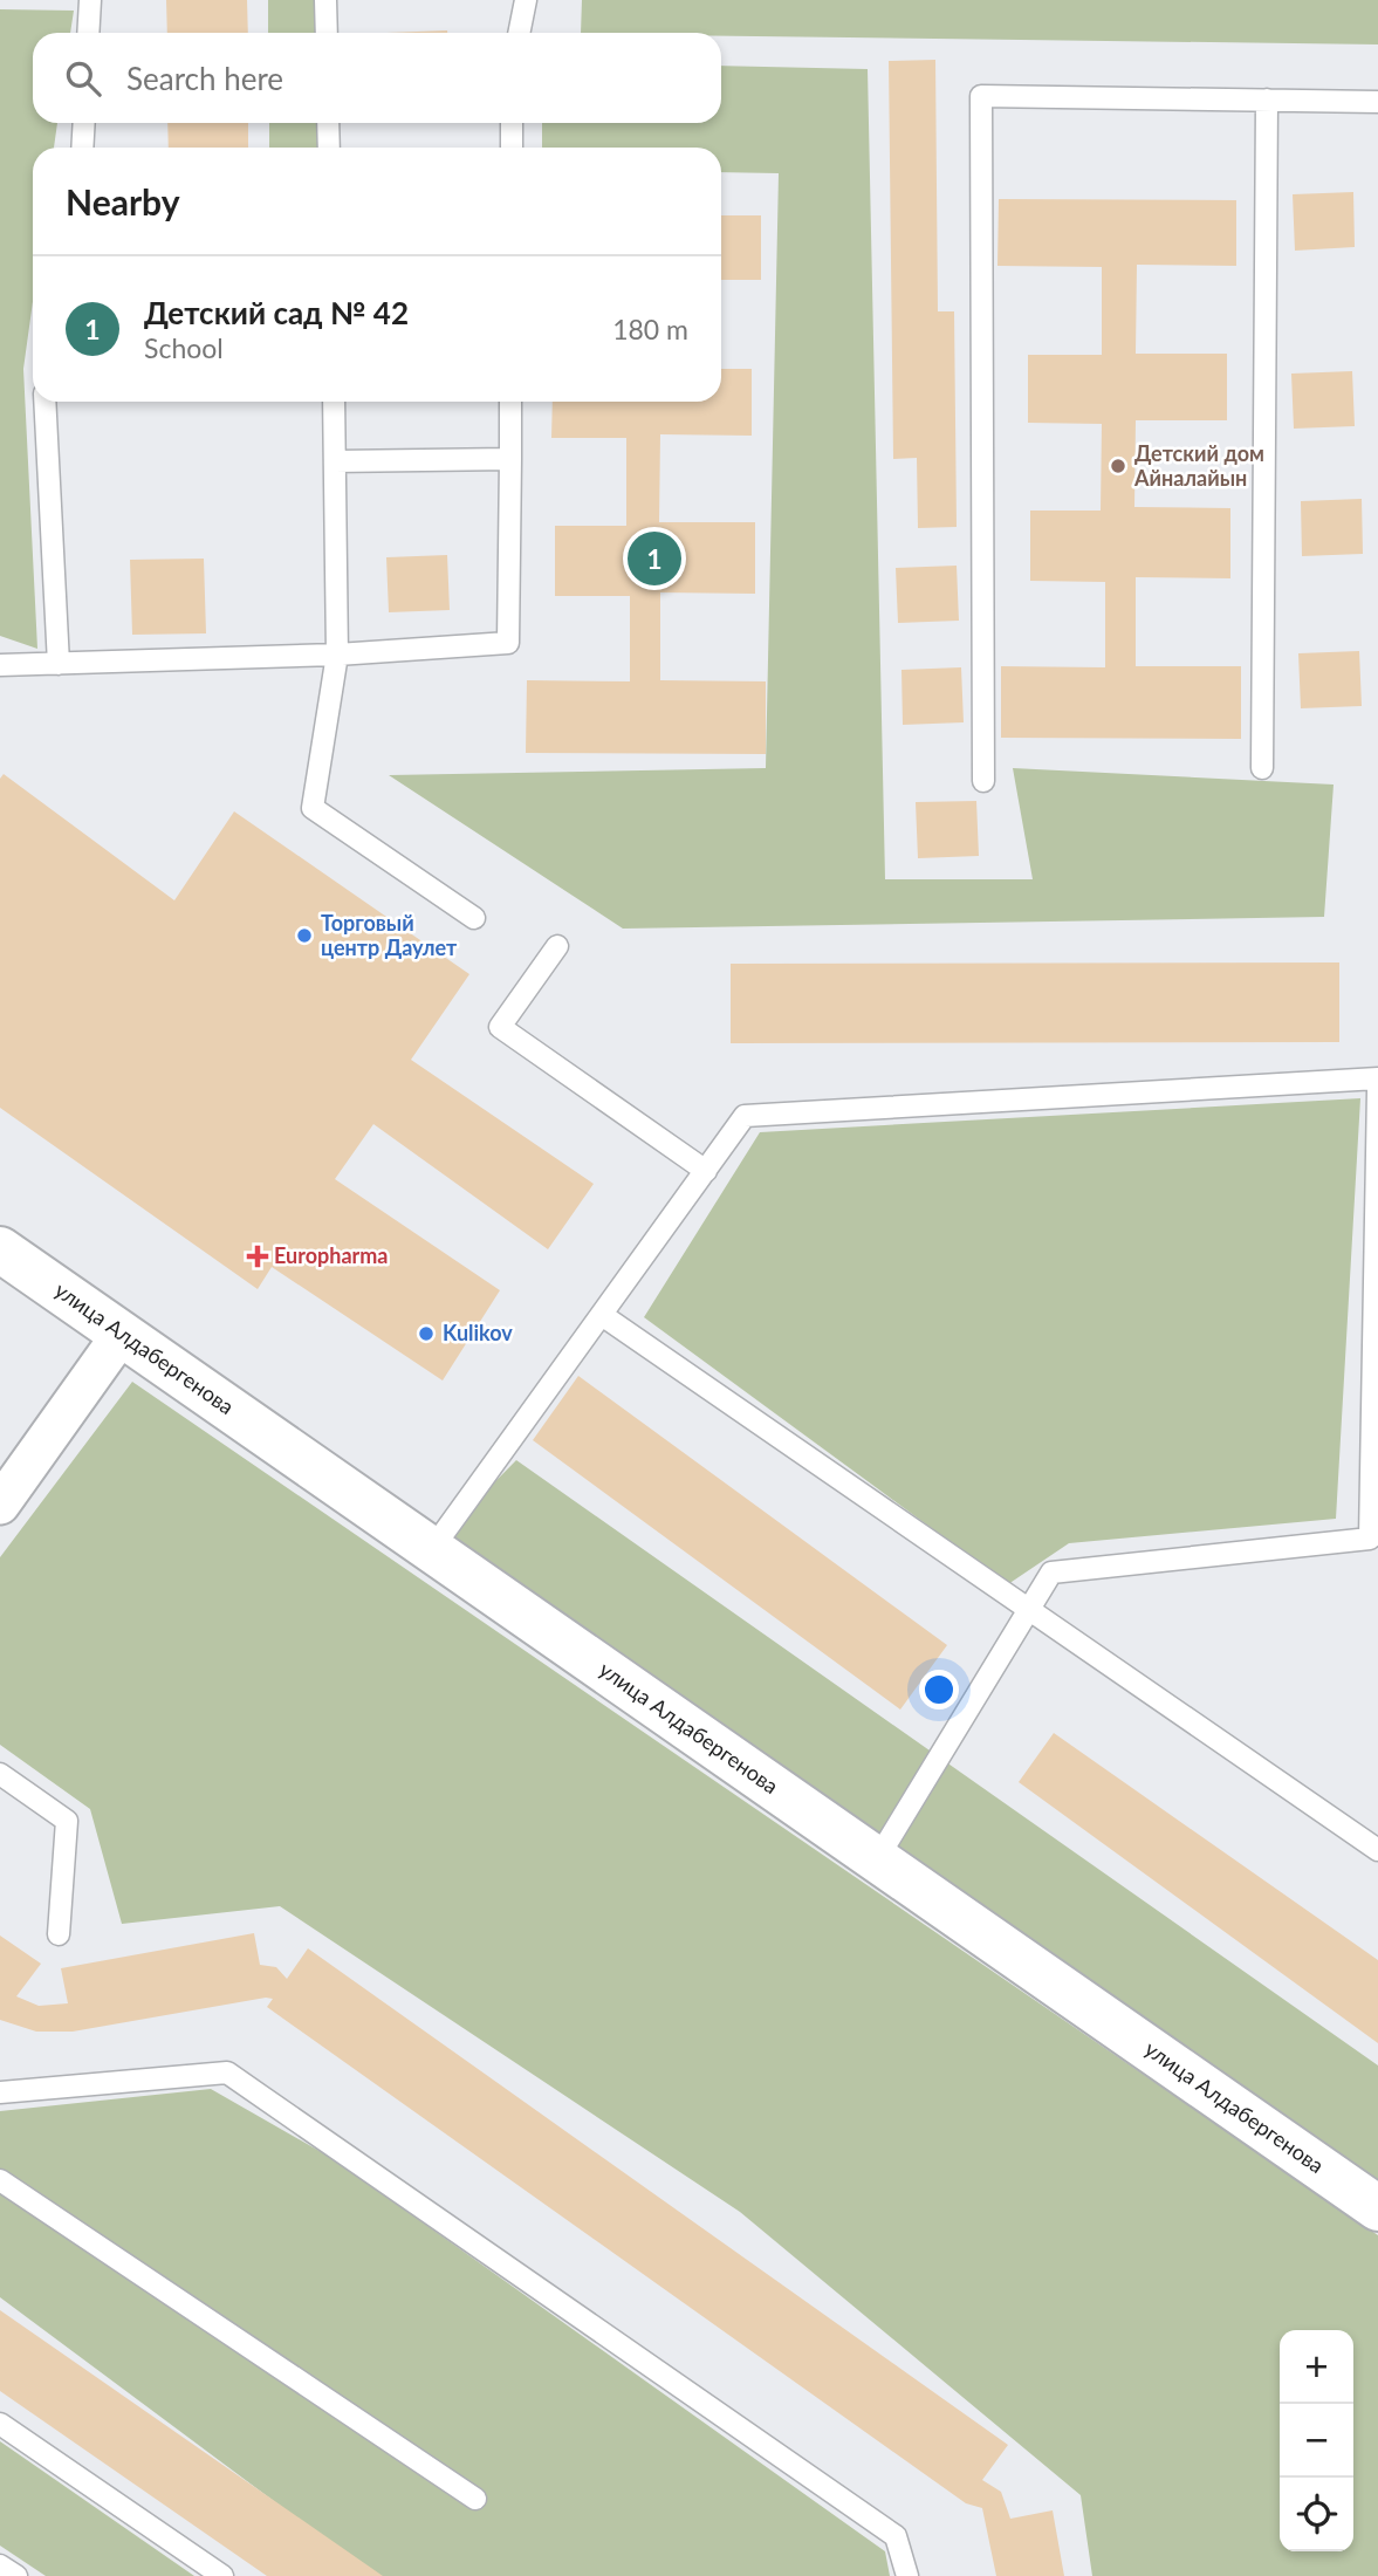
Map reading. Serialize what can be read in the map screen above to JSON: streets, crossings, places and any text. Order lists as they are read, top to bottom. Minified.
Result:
{"streets":{"street":["улица Алдабергенова"]},"places":{"other":["Детский дом Айналайын","Торговый центр Даулет","Kulikov"],"health":["Europharma"]},"page":{"search":"Search here","heading":"Nearby","list":[{"mark":"1","name":"Детский сад № 42","note":"School","value":"180 m"}],"pins":"1","map_buttons":["+","−"]}}
